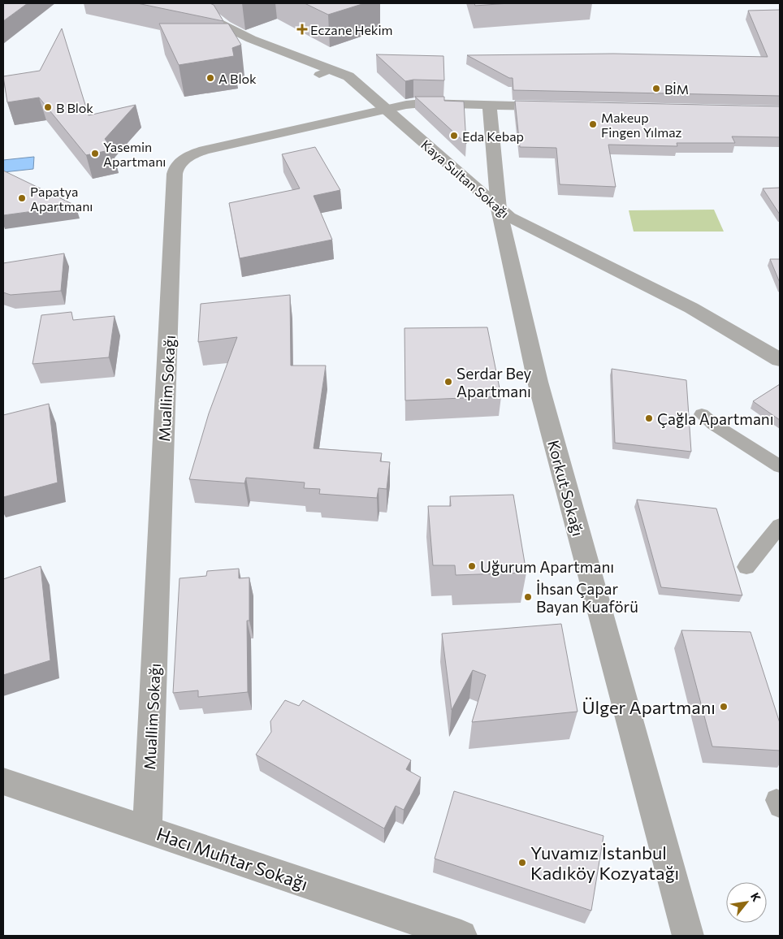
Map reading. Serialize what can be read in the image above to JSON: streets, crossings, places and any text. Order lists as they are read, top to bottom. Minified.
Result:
{"streets":{"street":["Kaya Sultan Sokağı","Muallim Sokağı","Korkut Sokağı","Hacı Muhtar Sokağı"]},"crossings":[["Kaya Sultan Sokağı","Muallim Sokağı"],["Kaya Sultan Sokağı","Korkut Sokağı"],["Muallim Sokağı","Korkut Sokağı"],["Muallim Sokağı","Hacı Muhtar Sokağı"]],"places":{"health":["Eczane Hekim"],"other":["A Blok","BİM","B Blok","Makeup Fingen Yılmaz","Eda Kebap","Yasemin Apartmanı","Papatya Apartmanı","Serdar Bey Apartmanı","Çağla Apartmanı","Uğurum Apartmanı","İhsan Çapar Bayan Kuaförü","Ülger Apartmanı","Yuvamız İstanbul Kadıköy Kozyatağı"]},"north":"top right"}
